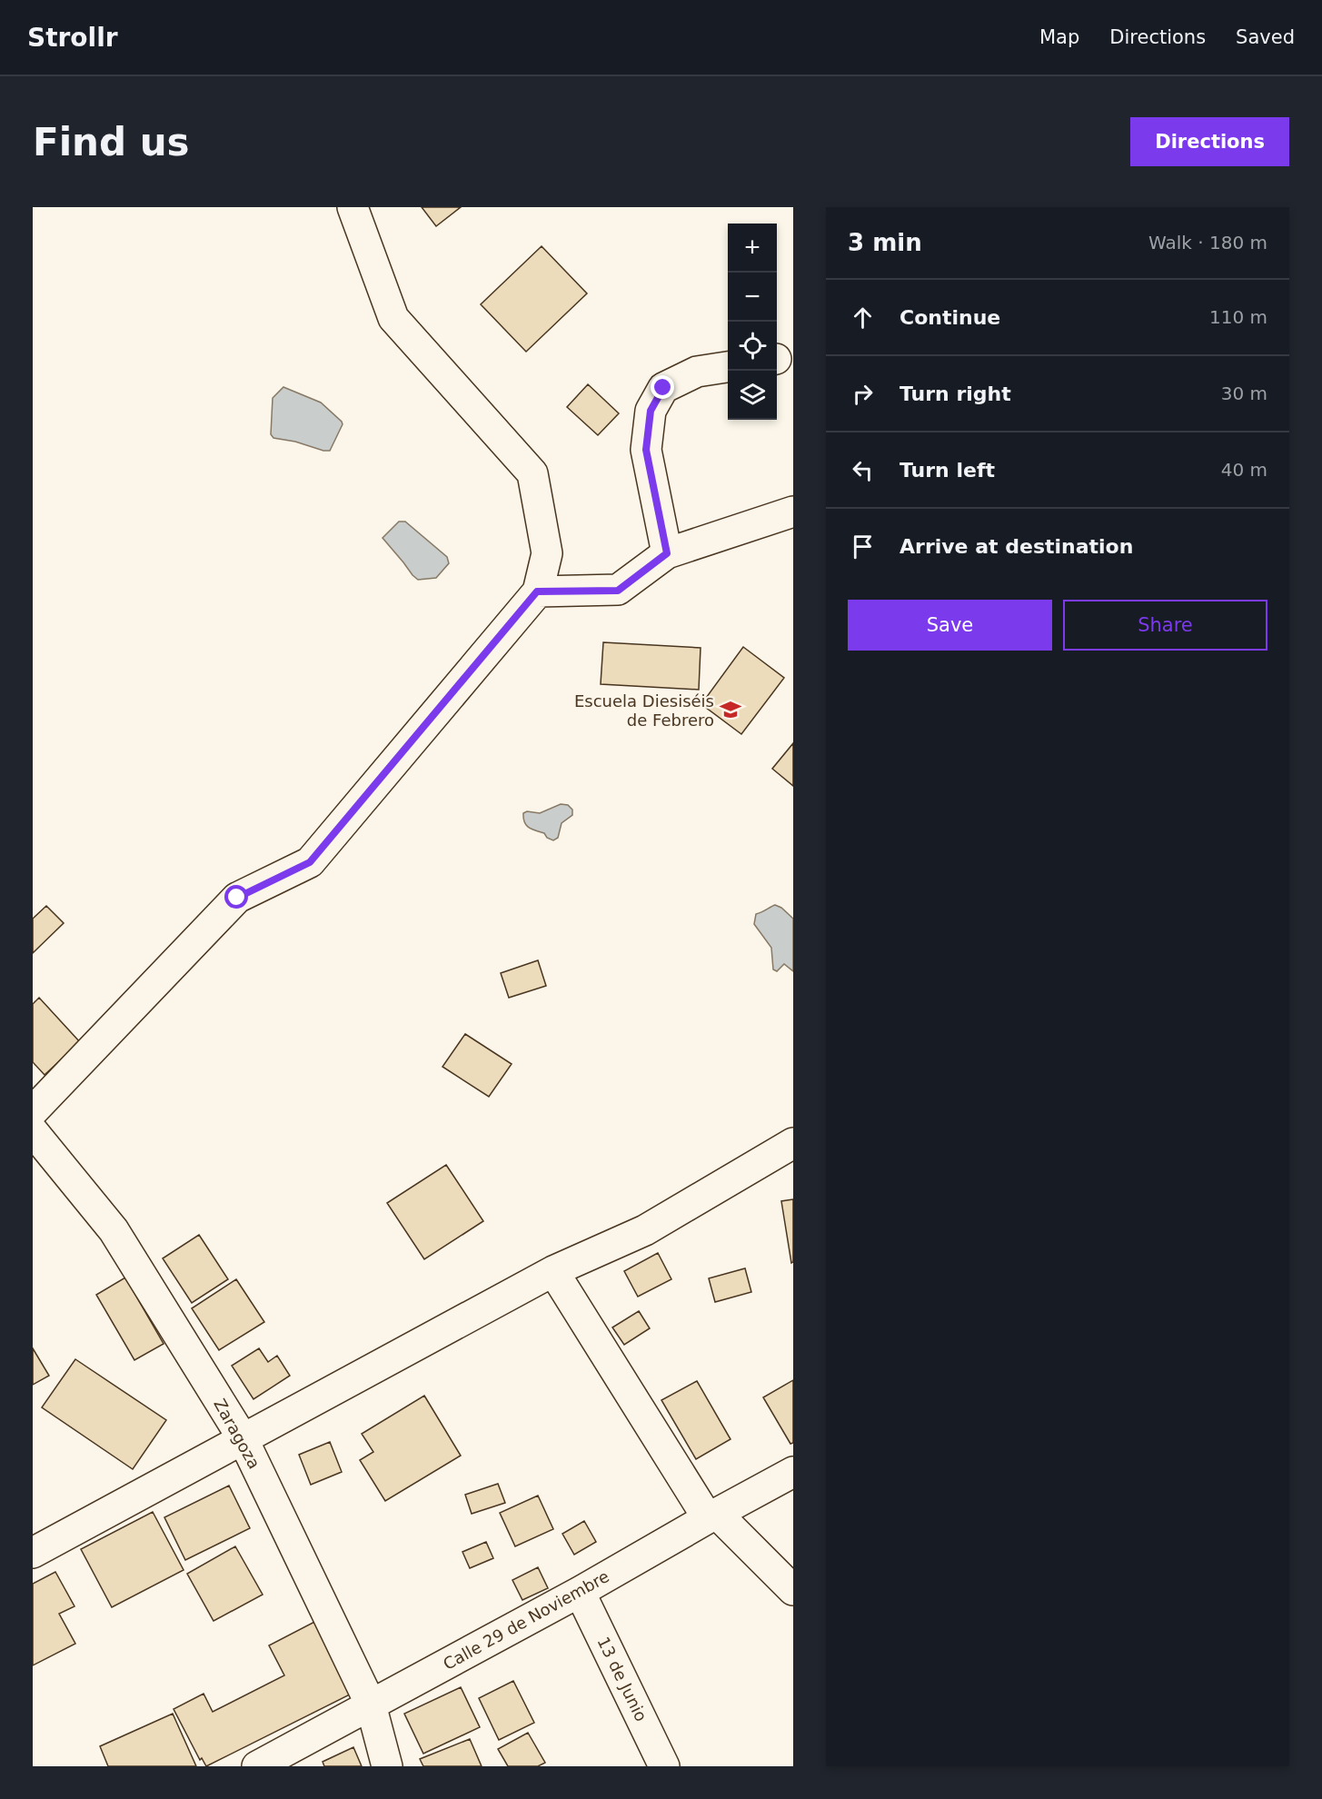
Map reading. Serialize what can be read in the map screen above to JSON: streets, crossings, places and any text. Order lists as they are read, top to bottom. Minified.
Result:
{"streets":{"street":["Zaragoza","Calle 29 de Noviembre","13 de Junio"]},"crossings":[["Zaragoza","Calle 29 de Noviembre"],["Calle 29 de Noviembre","13 de Junio"]],"places":{"school or university":["Escuela Diesiséis de Febrero"]},"page":{"header":"Strollr","nav":["Map","Directions","Saved"],"buttons":["Directions",["Save","Share"]],"title":"Find us","heading":["3 min","Walk · 180 m"],"map_buttons":["+","−"],"list":[["Continue","110 m"],["Turn right","30 m"],["Turn left","40 m"],"Arrive at destination"]}}
